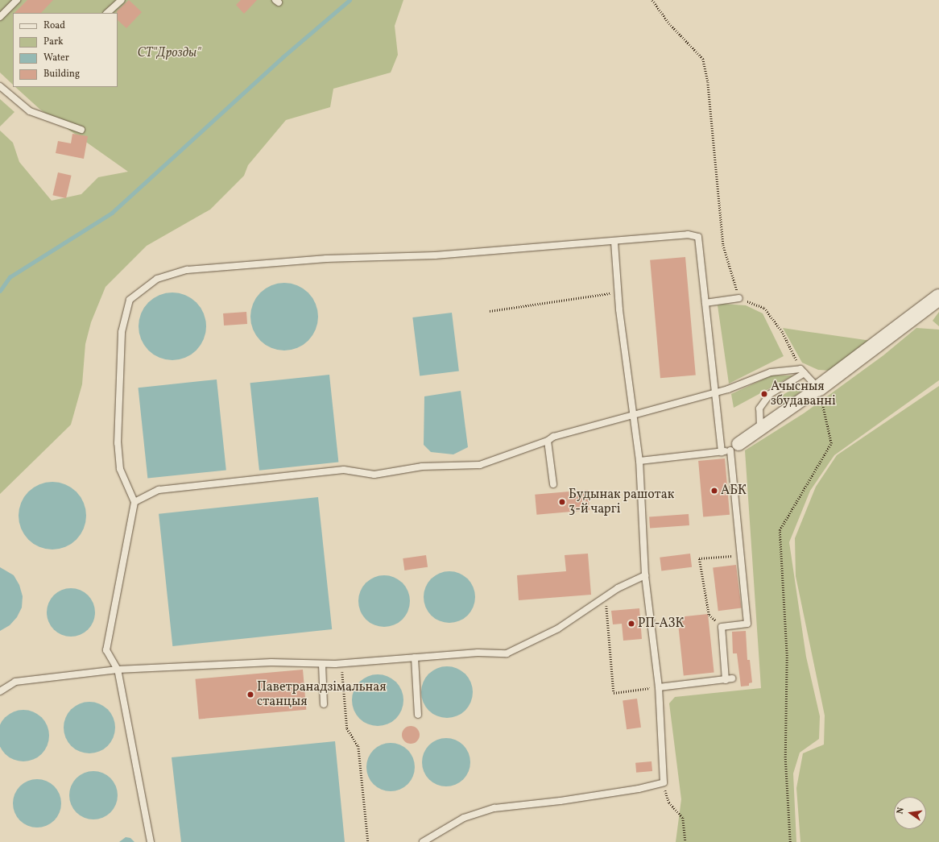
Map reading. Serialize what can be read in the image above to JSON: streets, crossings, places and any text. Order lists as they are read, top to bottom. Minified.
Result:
{"parks":["СТ\"Дрозды\""],"places":["Ачысныя збудаванні","АБК","Будынак рашотак 3-й чаргі","РП-АЗК","Паветранадзімальная станцыя"],"legend":["Road","Park","Water","Building"],"north":"left"}
